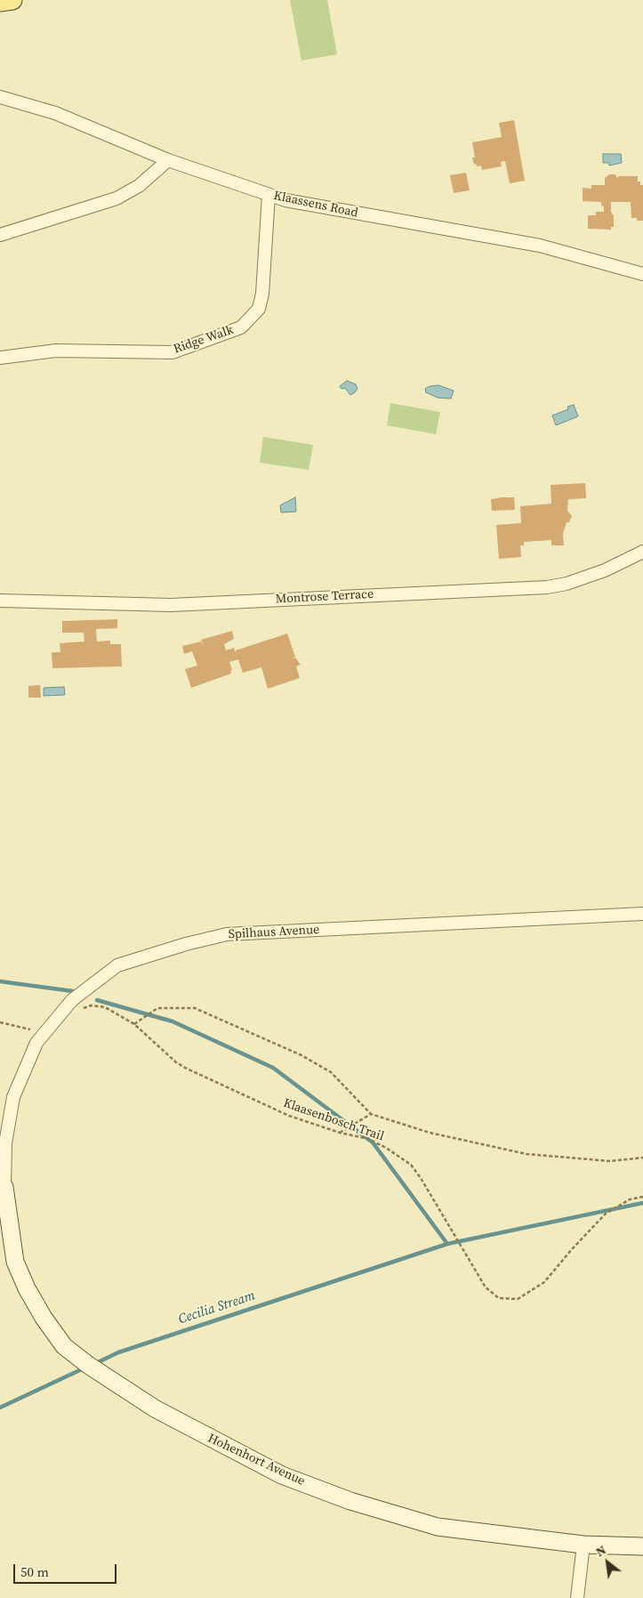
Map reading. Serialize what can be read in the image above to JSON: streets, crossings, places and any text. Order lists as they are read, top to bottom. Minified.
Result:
{"streets":{"street":["Klaassens Road","Ridge Walk","Montrose Terrace","Spilhaus Avenue","Hohenhort Avenue"],"path":["Klaasenbosch Trail"]},"crossings":[["Klaassens Road","Ridge Walk"],["Spilhaus Avenue","Hohenhort Avenue"]],"water":["Cecilia Stream"],"scale_bar":"50 m","north":"top left"}
